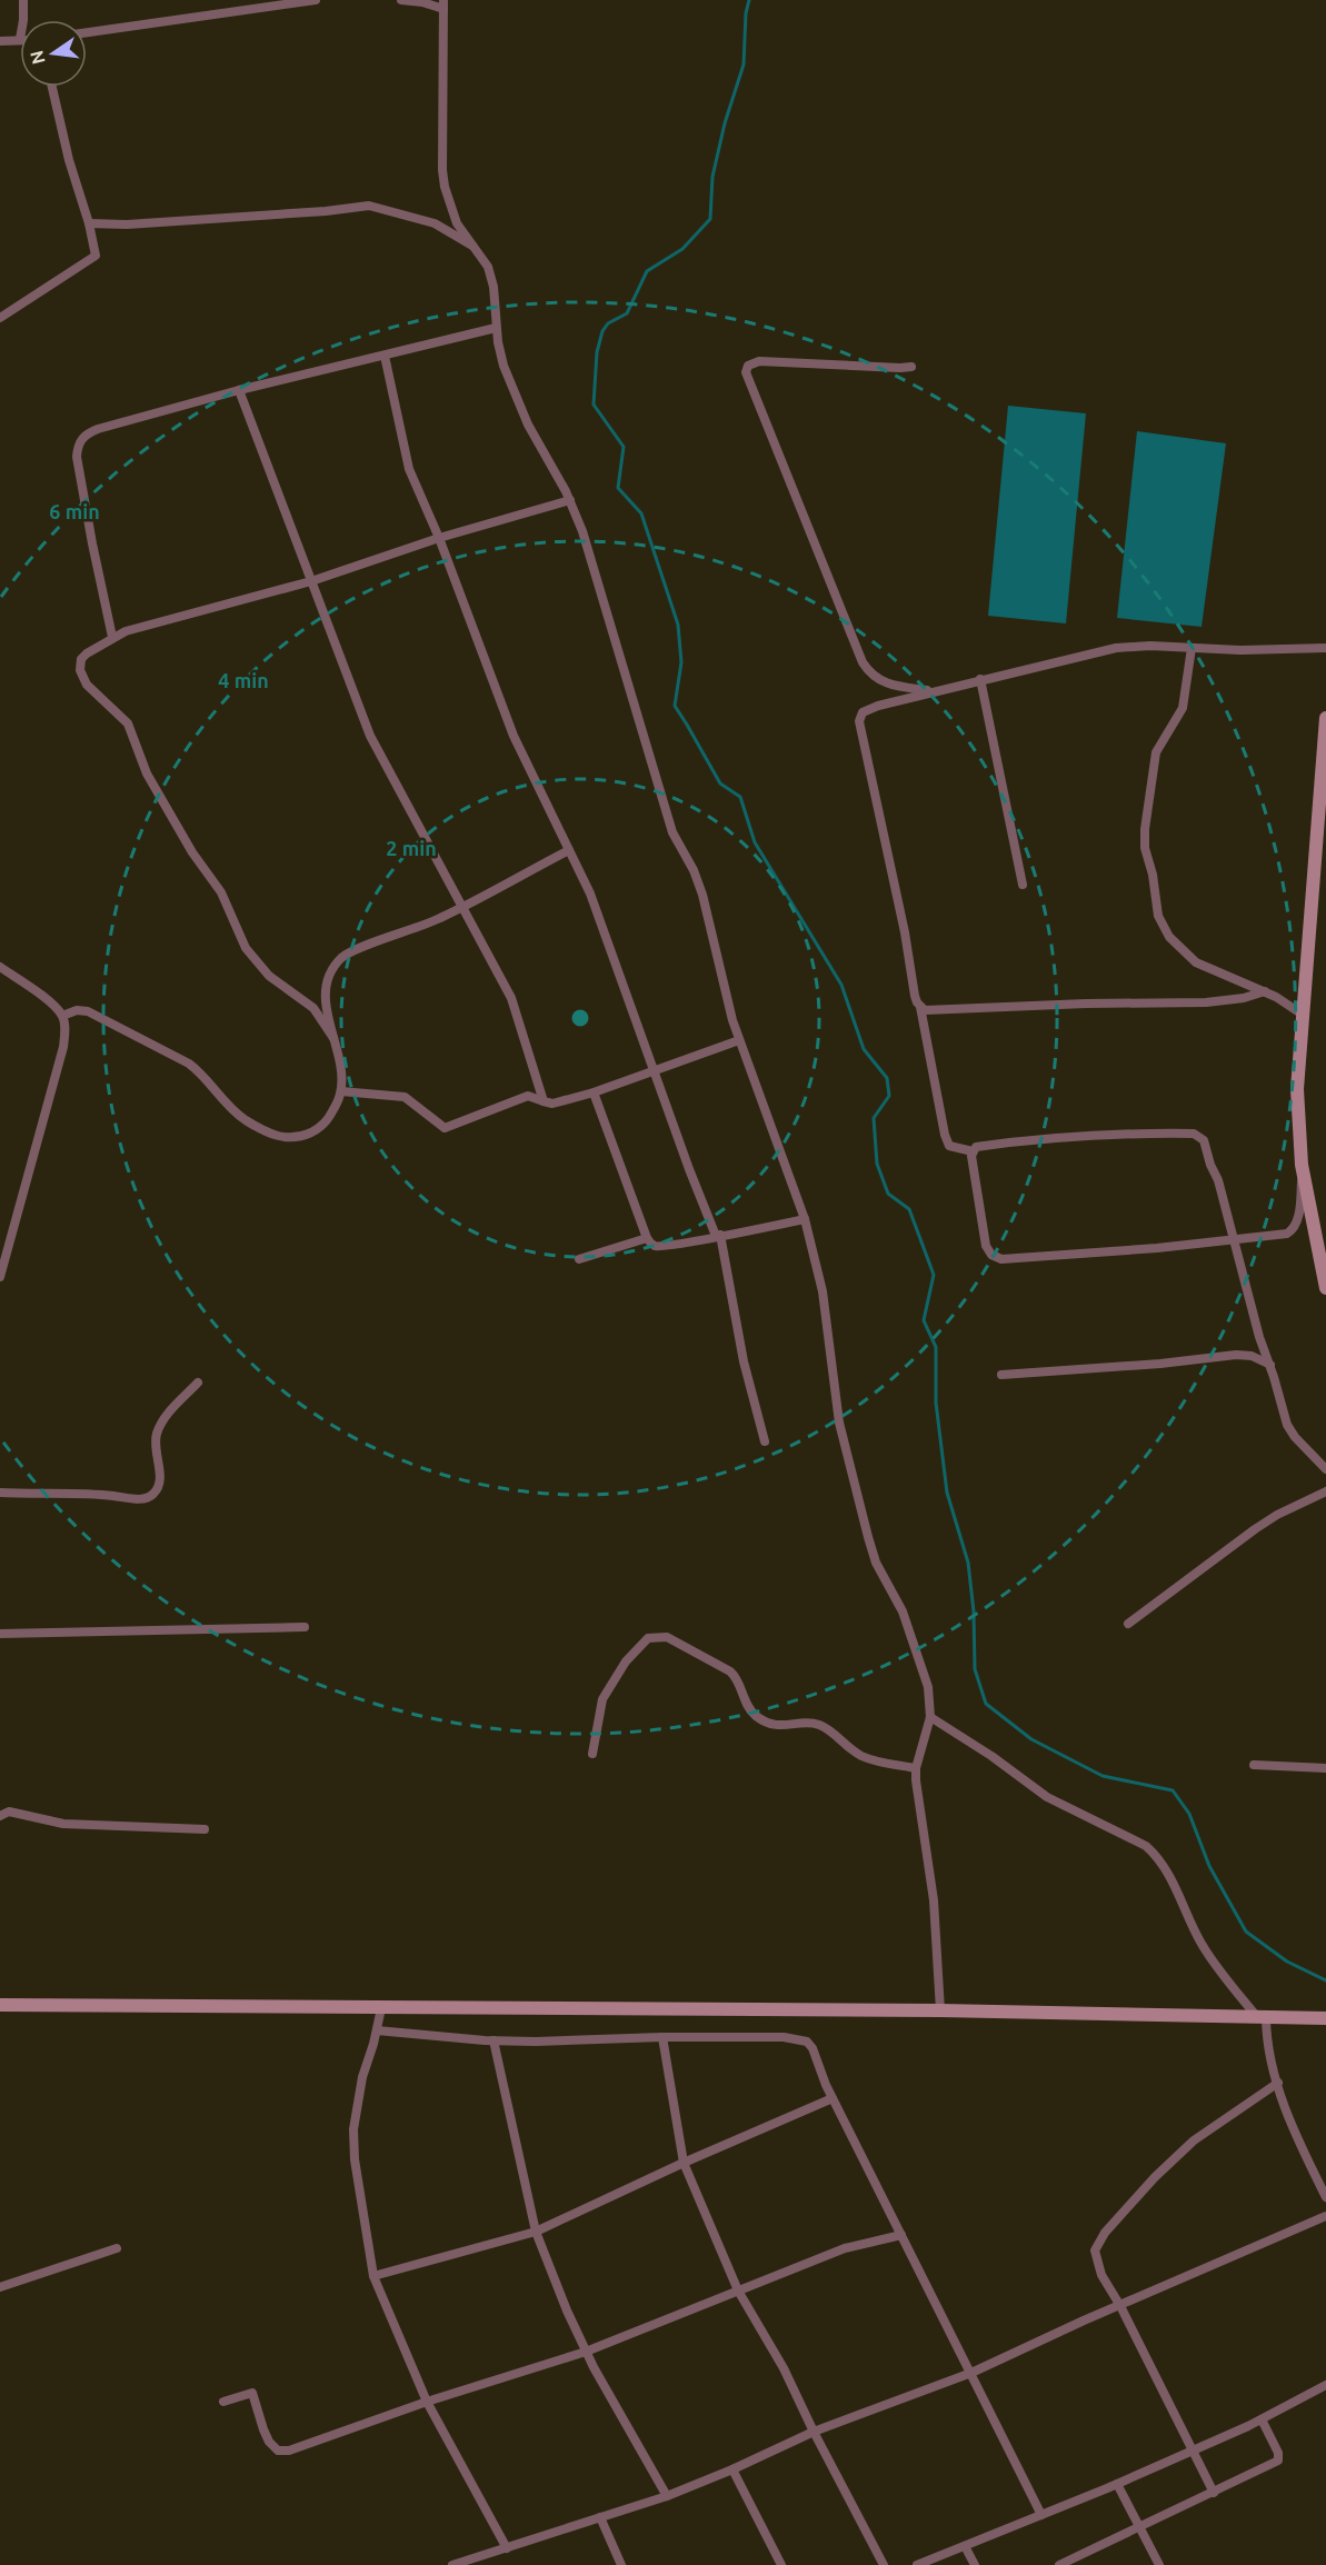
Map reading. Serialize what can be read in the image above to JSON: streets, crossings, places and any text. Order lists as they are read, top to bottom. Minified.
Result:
{"north":"left","rings":["6 min","4 min","2 min"]}
